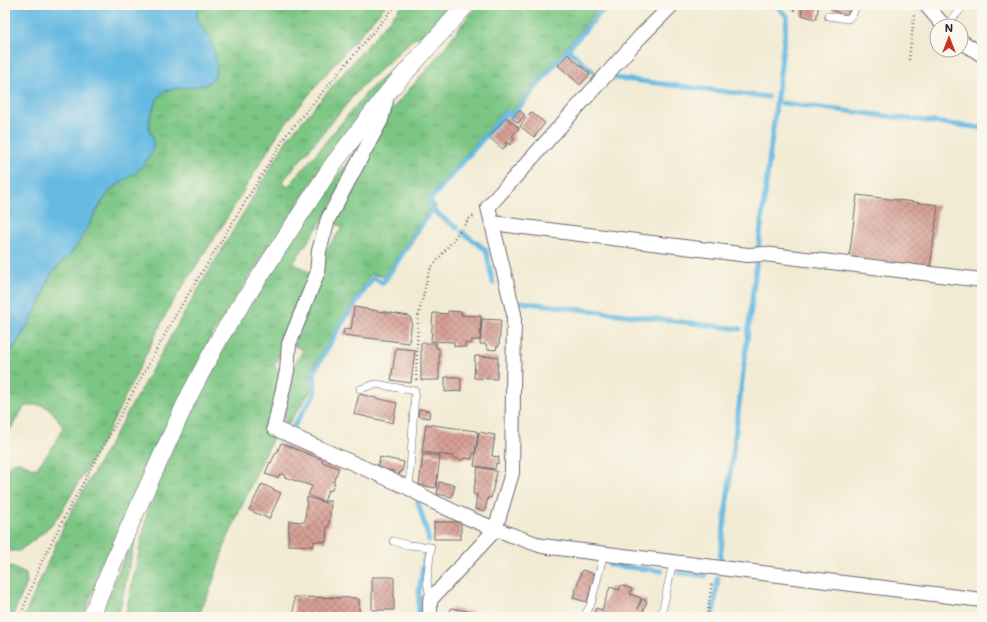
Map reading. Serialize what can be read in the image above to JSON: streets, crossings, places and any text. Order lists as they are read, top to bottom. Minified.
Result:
{"north":"top"}
